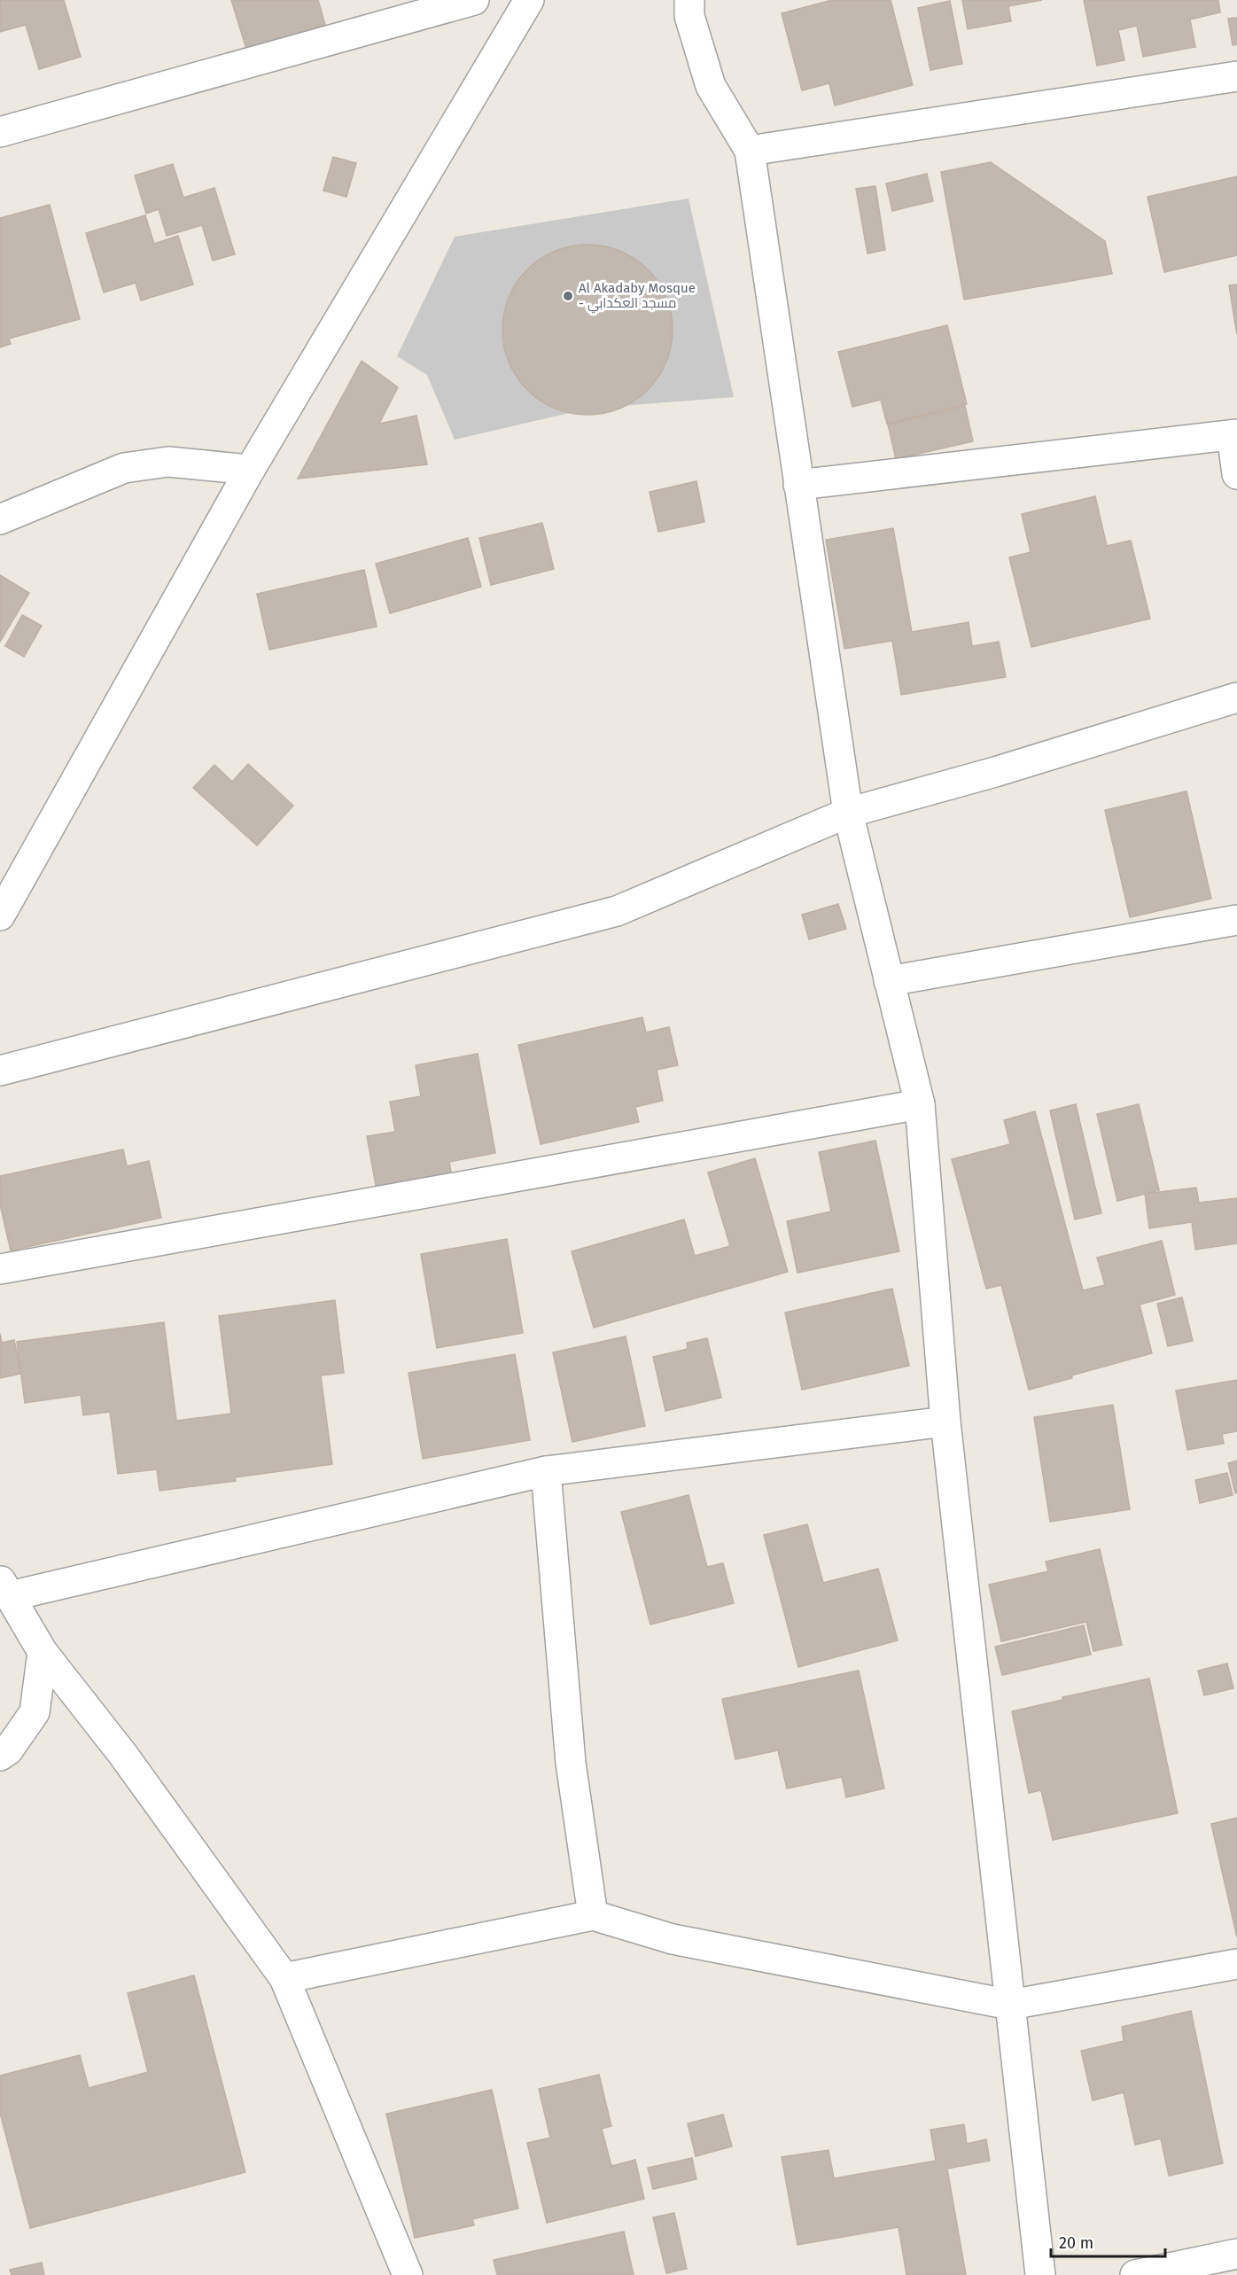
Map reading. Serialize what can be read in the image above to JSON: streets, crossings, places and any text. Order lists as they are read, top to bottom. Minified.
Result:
{"places":["Al Akadaby Mosque - مسجد العكدابي"],"scale_bar":"20 m"}
